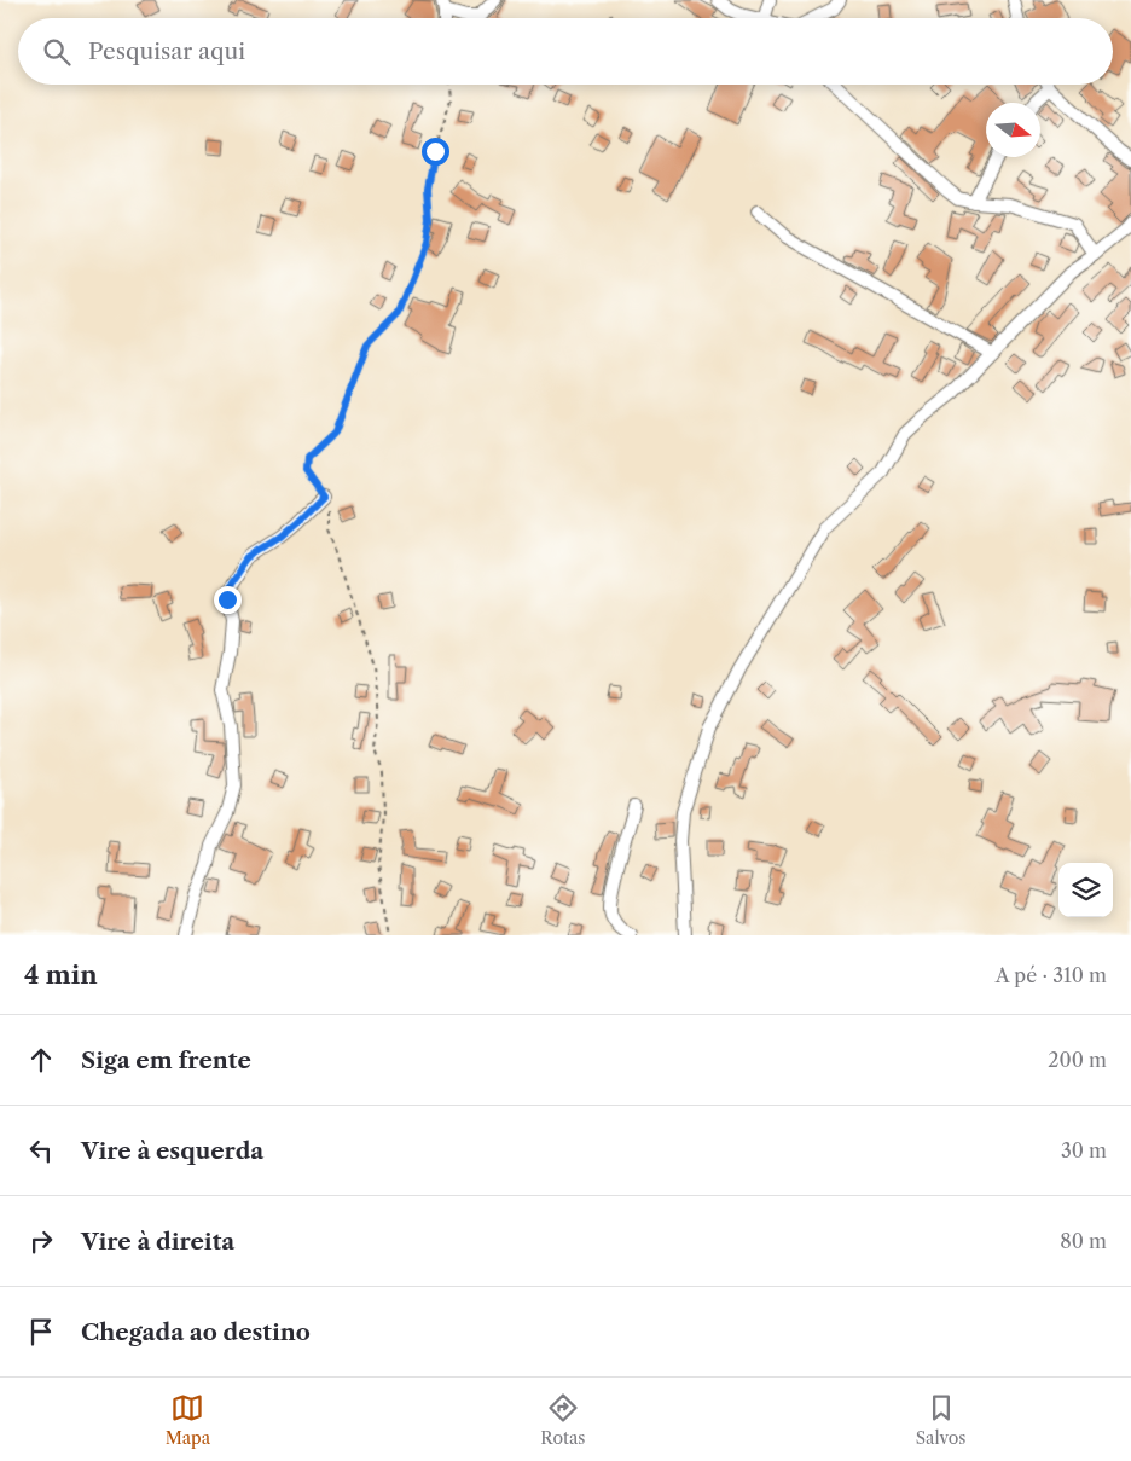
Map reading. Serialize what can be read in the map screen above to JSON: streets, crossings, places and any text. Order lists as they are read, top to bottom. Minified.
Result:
{"north":"right","page":{"search":"Pesquisar aqui","heading":["4 min","A pé · 310 m"],"list":[["Siga em frente","200 m"],["Vire à esquerda","30 m"],["Vire à direita","80 m"],"Chegada ao destino"],"nav":["Mapa","Rotas","Salvos"]}}
